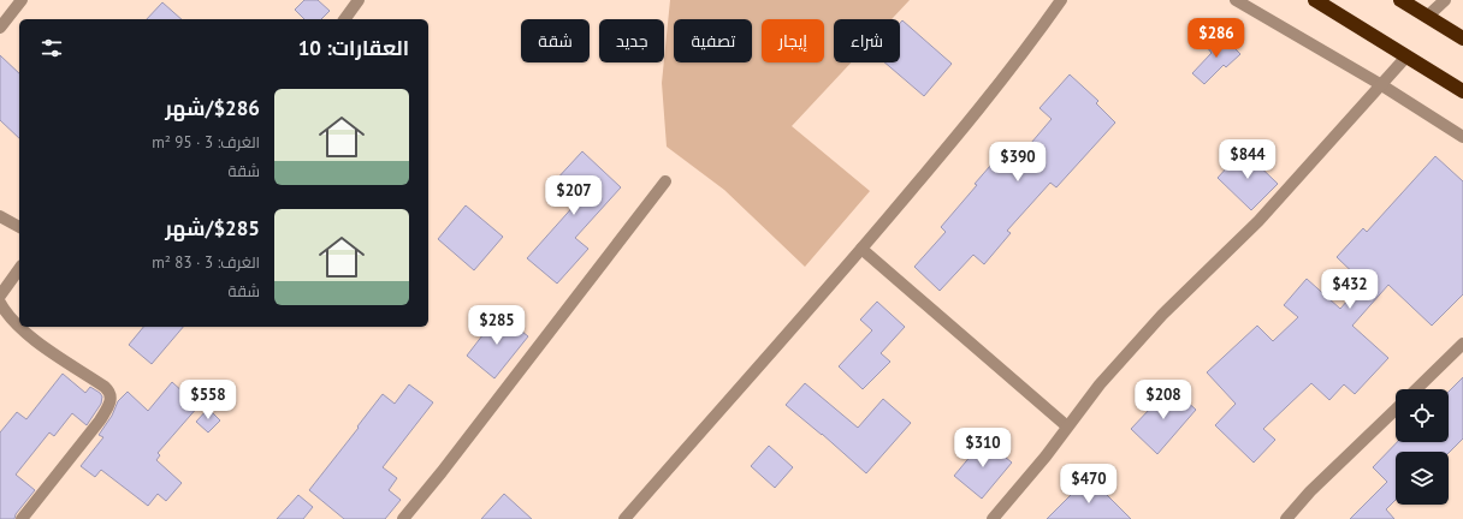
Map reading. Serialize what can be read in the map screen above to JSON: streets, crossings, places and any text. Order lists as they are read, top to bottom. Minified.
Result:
{"page":{"price":["$286","$844","$390","$207","$432","$285","$558","$208","$310","$470"],"chip":["شراء","إيجار","تصفية","جديد","شقة"],"heading":"العقارات: 10","list":[{"name":"$286/شهر","note":"الغرف: 3 · 95 m² · شقة"},{"name":"$285/شهر","note":"الغرف: 3 · 83 m² · شقة"}]}}
